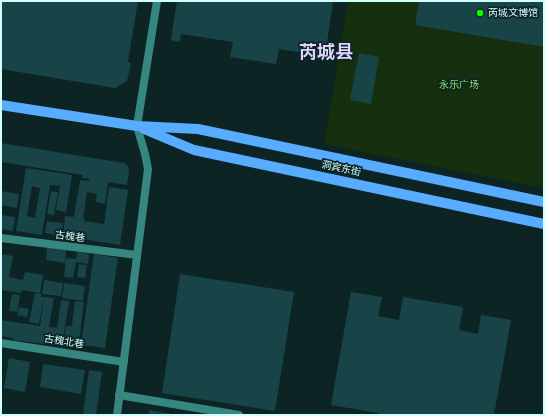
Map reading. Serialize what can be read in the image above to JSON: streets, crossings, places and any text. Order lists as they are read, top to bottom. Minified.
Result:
{"streets":{"main road":["洞宾东街"],"street":["古槐巷","古槐北巷"]},"districts":["芮城县"],"parks":["永乐广场"],"places":["芮城文博馆"]}
